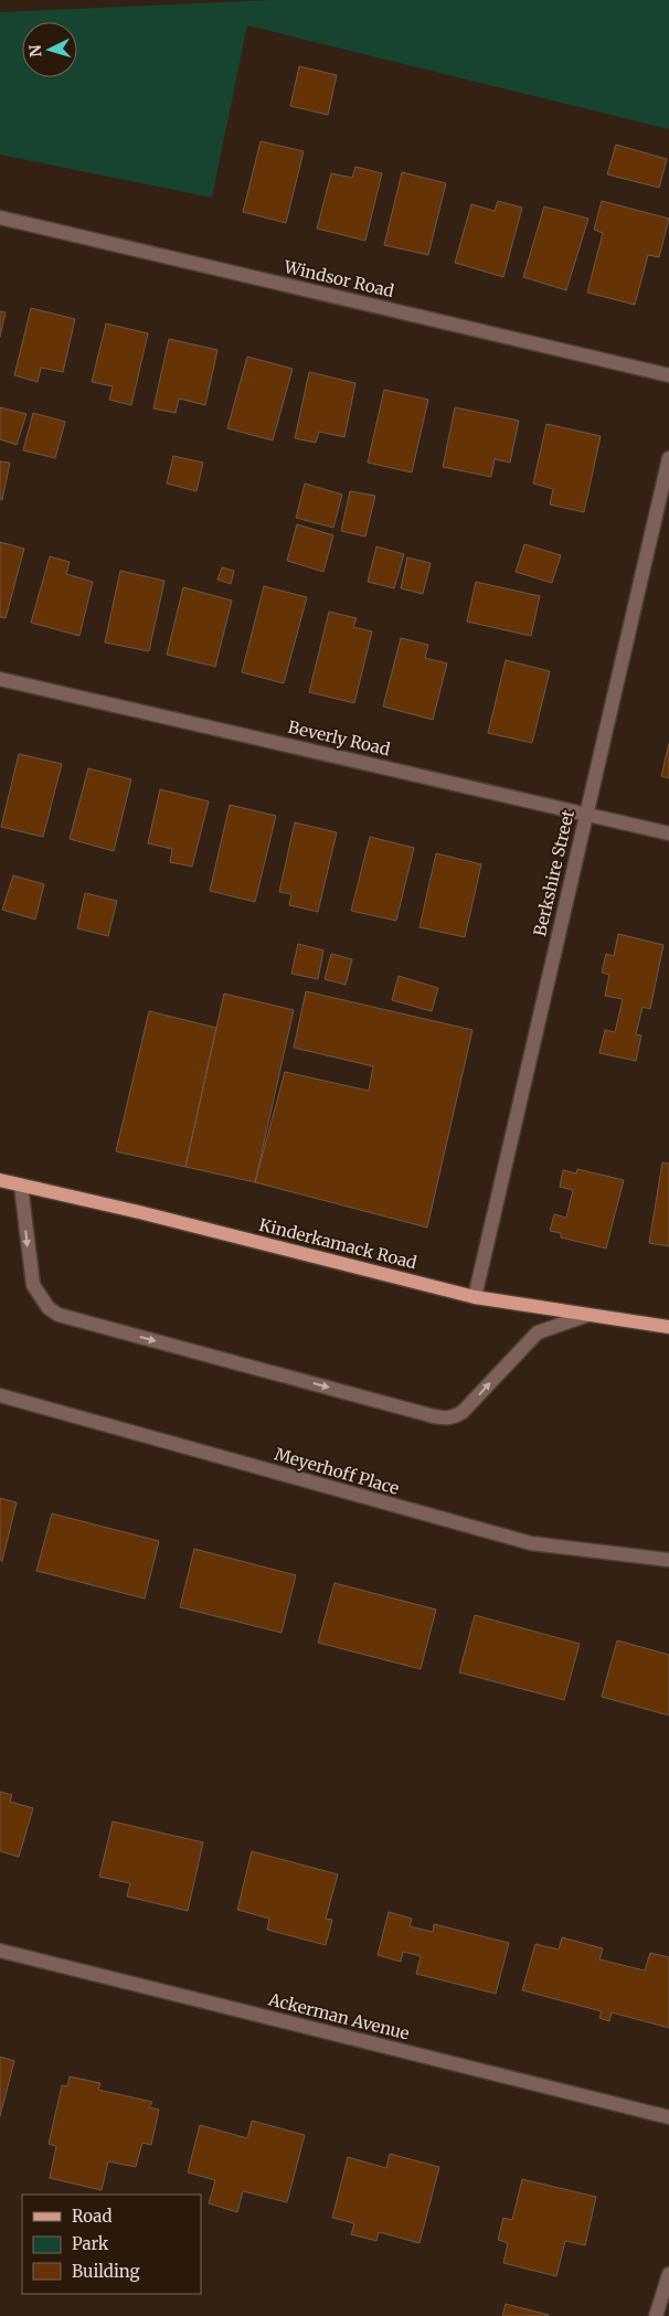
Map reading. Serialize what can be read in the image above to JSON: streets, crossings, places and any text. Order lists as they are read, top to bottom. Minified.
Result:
{"streets":{"main road":["Kinderkamack Road"],"street":["Windsor Road","Beverly Road","Berkshire Street","Meyerhoff Place","Ackerman Avenue"]},"crossings":[["Beverly Road","Berkshire Street"],["Berkshire Street","Kinderkamack Road"]],"legend":["Road","Park","Building"],"north":"left"}
